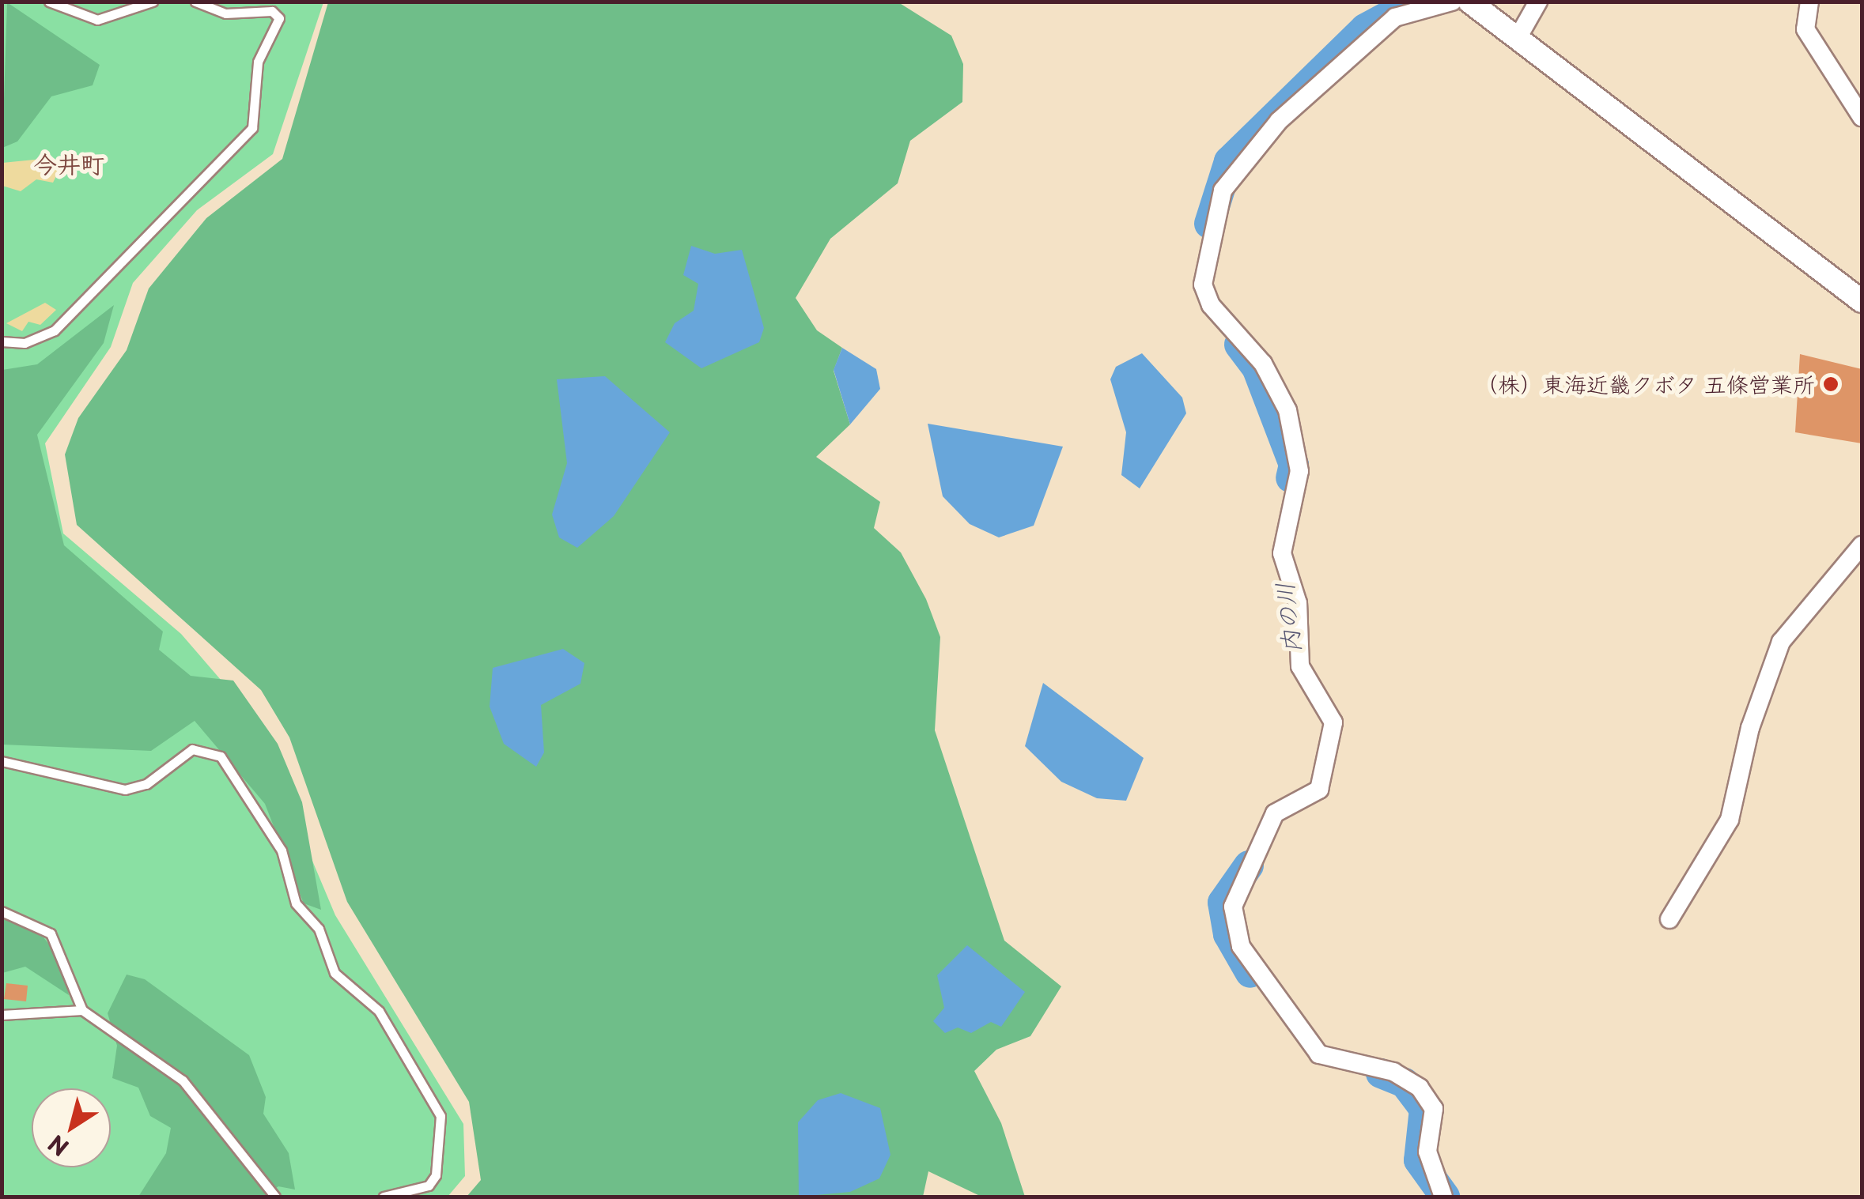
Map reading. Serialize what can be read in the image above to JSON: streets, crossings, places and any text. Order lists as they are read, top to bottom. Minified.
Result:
{"districts":["今井町"],"water":["内の川"],"places":["（株）東海近畿クボタ 五條営業所"],"north":"bottom left"}
